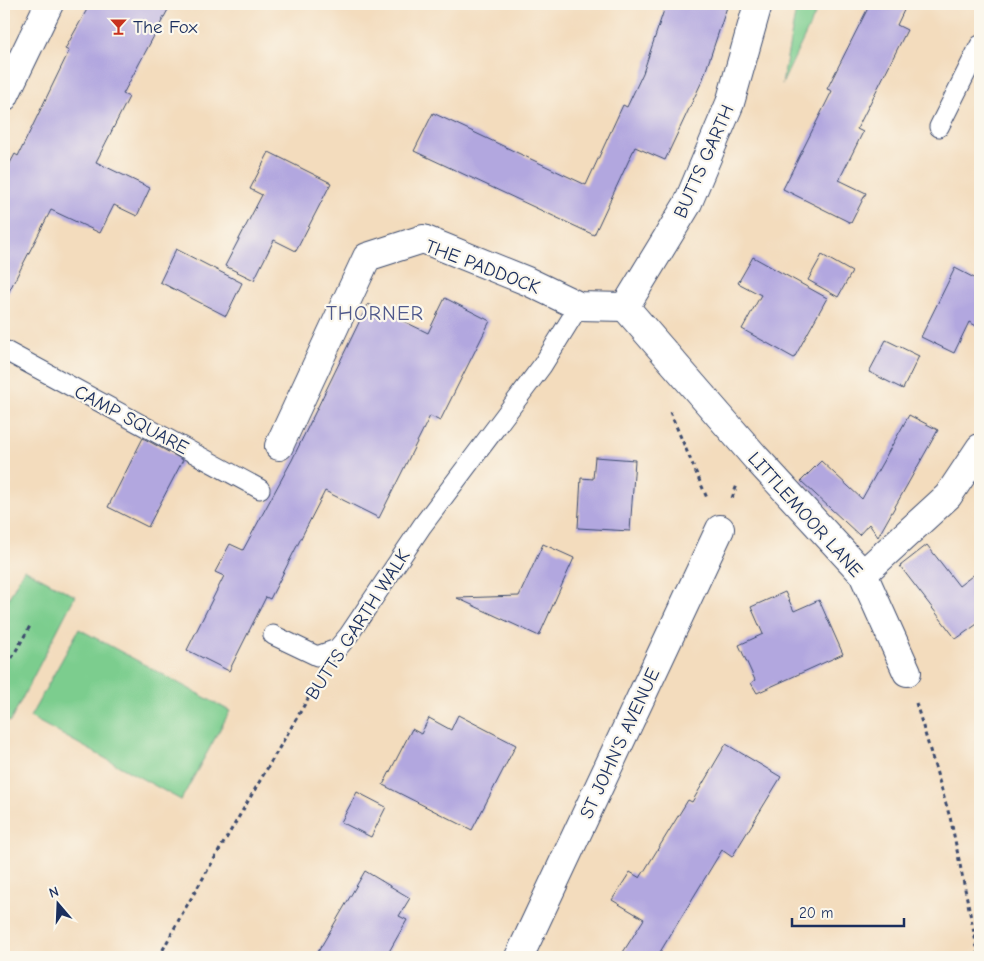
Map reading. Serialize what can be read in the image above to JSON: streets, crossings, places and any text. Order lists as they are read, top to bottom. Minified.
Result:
{"streets":{"street":["BUTTS GARTH","THE PADDOCK","LITTLEMOOR LANE","ST JOHN'S AVENUE"],"lane":["CAMP SQUARE","BUTTS GARTH WALK"]},"crossings":[["BUTTS GARTH","THE PADDOCK"],["BUTTS GARTH","LITTLEMOOR LANE"],["THE PADDOCK","LITTLEMOOR LANE"],["THE PADDOCK","BUTTS GARTH WALK"]],"districts":["THORNER"],"places":{"bar":["The Fox"]},"scale_bar":"20 m","north":"top"}
